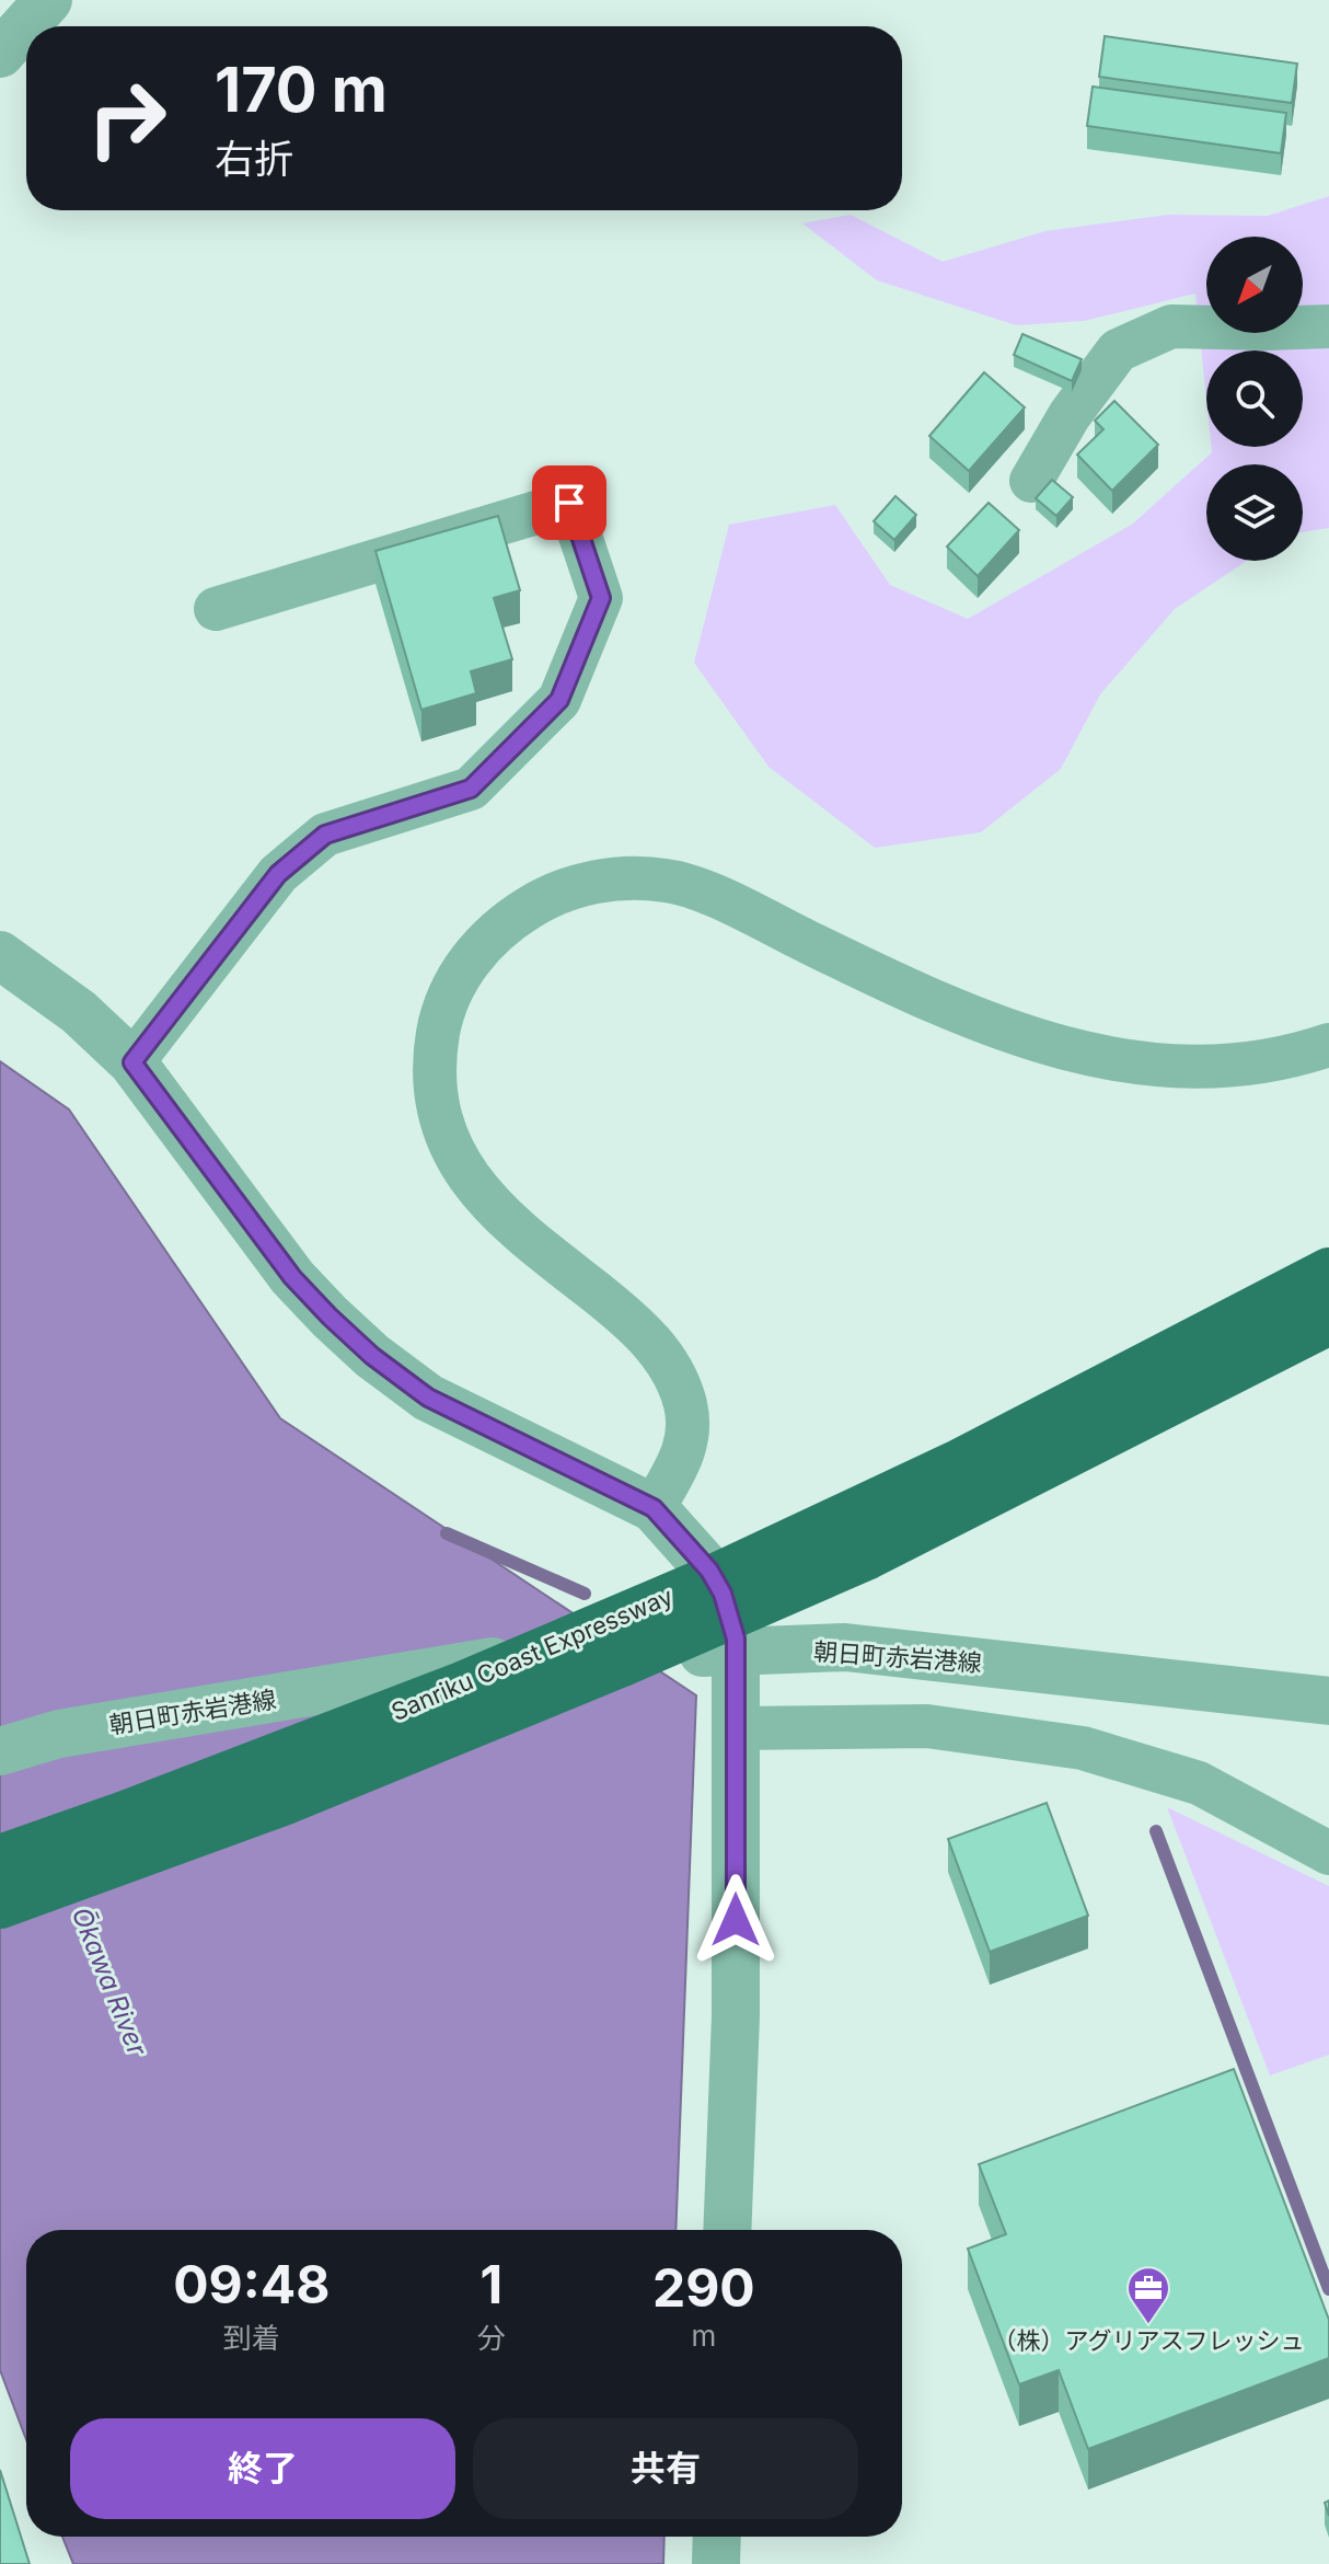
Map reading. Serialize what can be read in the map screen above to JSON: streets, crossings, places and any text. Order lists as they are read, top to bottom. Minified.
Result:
{"streets":{"highway":["Sanriku Coast Expressway"],"street":["朝日町赤岩港線"]},"water":["Ōkawa River"],"places":{"office":["（株）アグリアスフレッシュ"]},"north":"bottom left","page":{"turn":["170 m","右折"],"eta":["09:48","到着","1","分","290","m"],"buttons":["終了","共有"]}}
